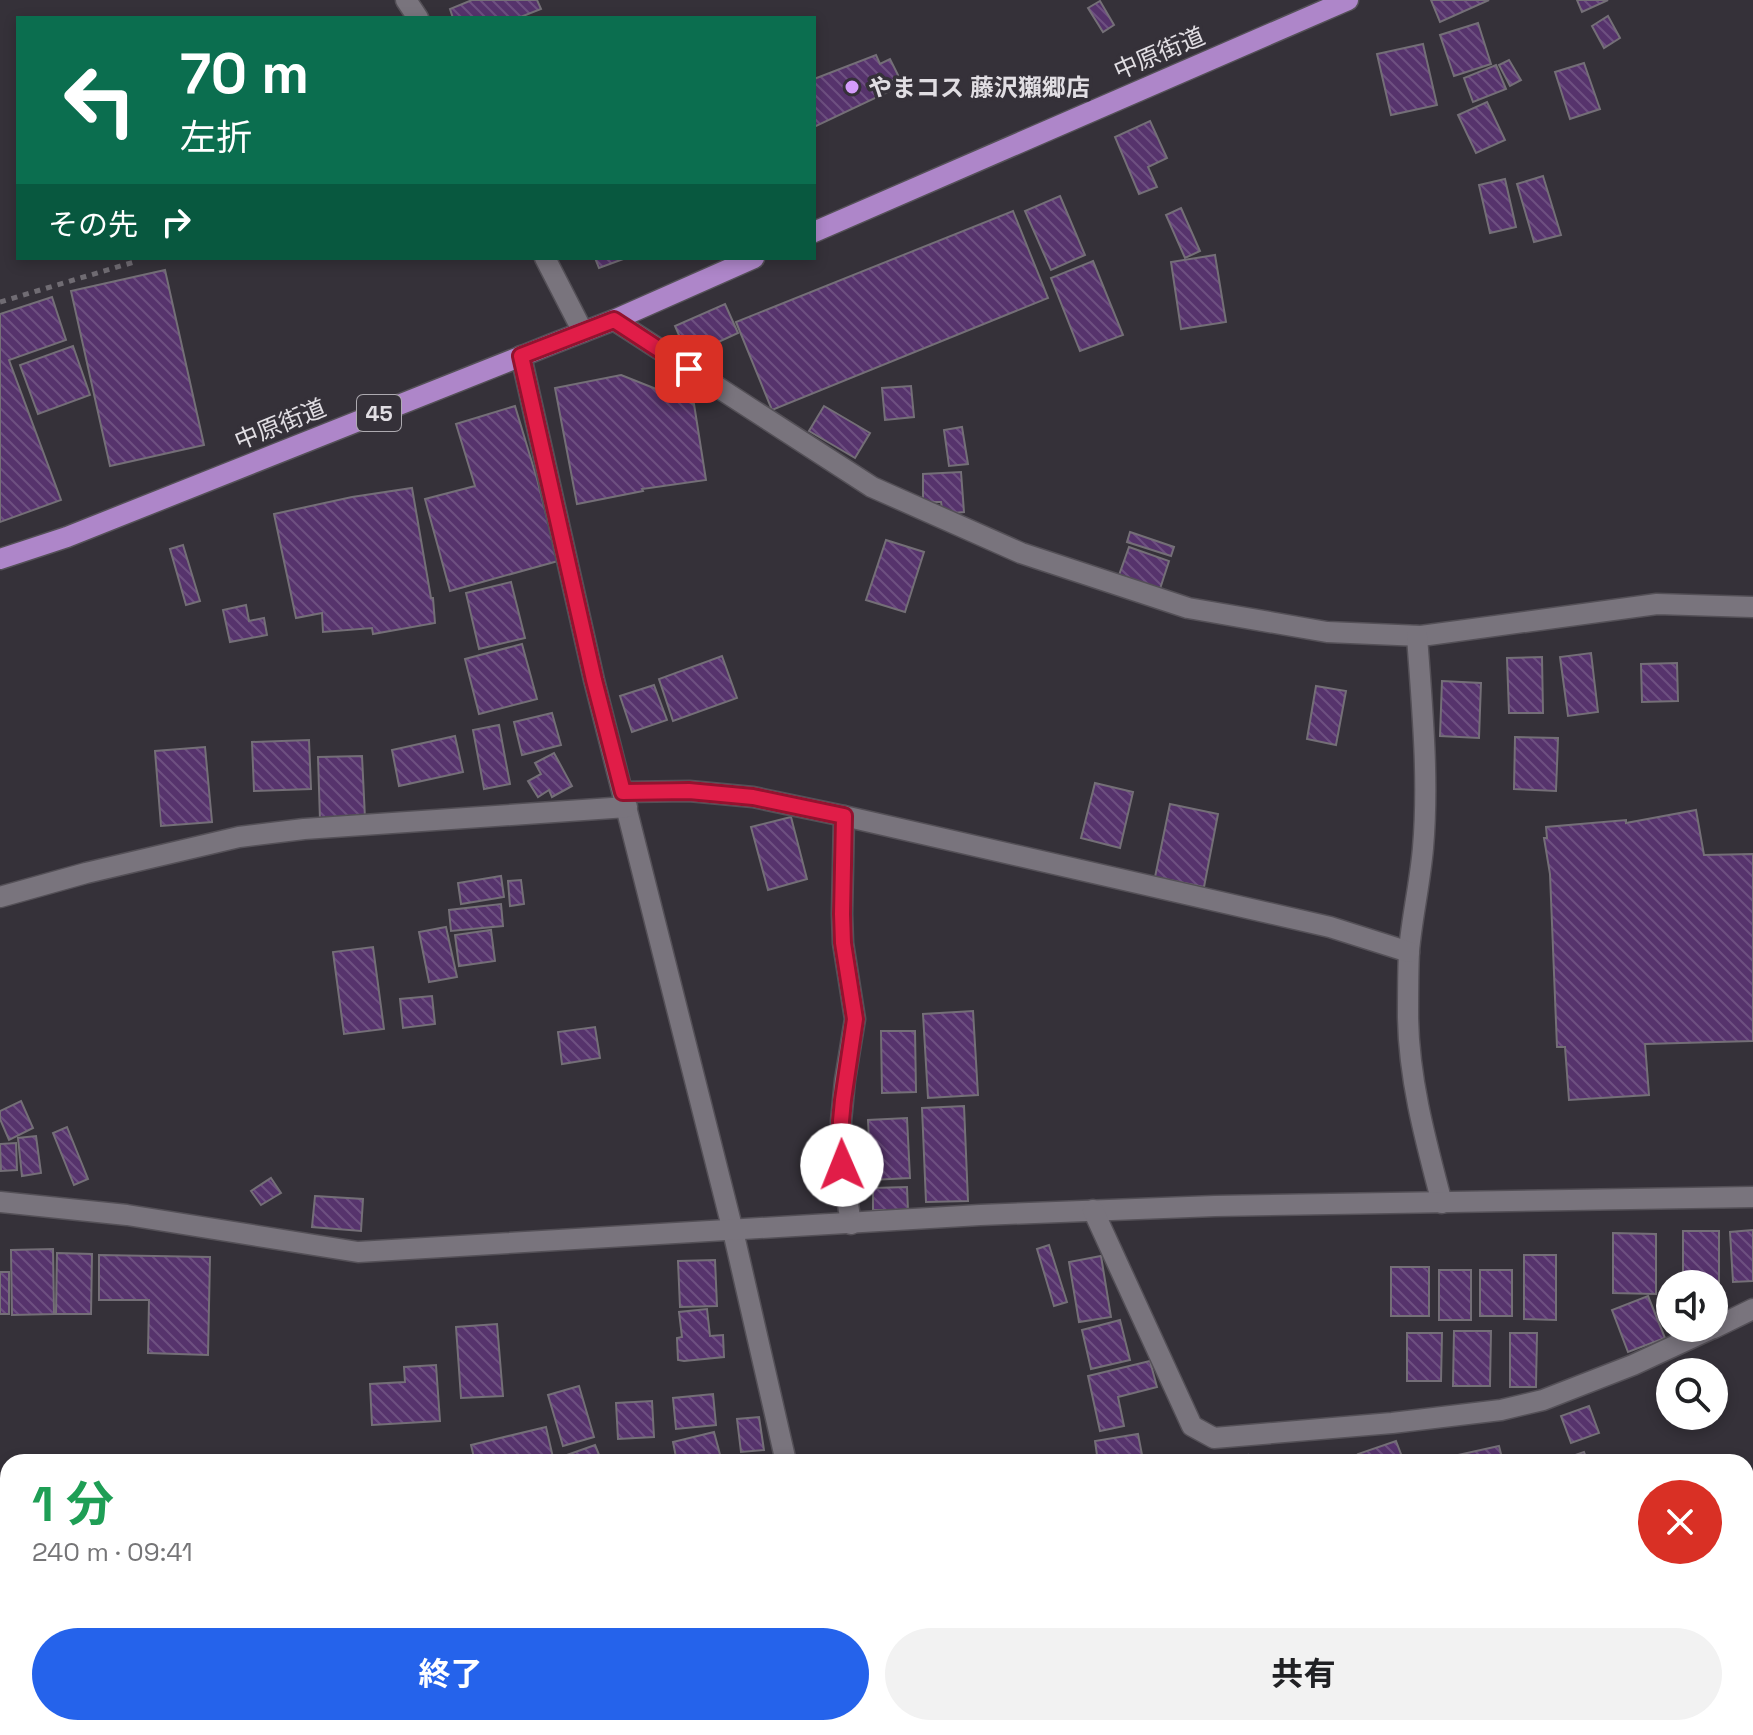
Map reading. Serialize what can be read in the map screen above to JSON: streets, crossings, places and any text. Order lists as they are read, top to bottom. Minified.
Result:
{"streets":{"main road":["中原街道","45"]},"places":["やまコス 藤沢獺郷店"],"page":{"turn":["70 m","左折"],"then":"その先","heading":["1 分","240 m · 09:41"],"buttons":["終了","共有"]}}
